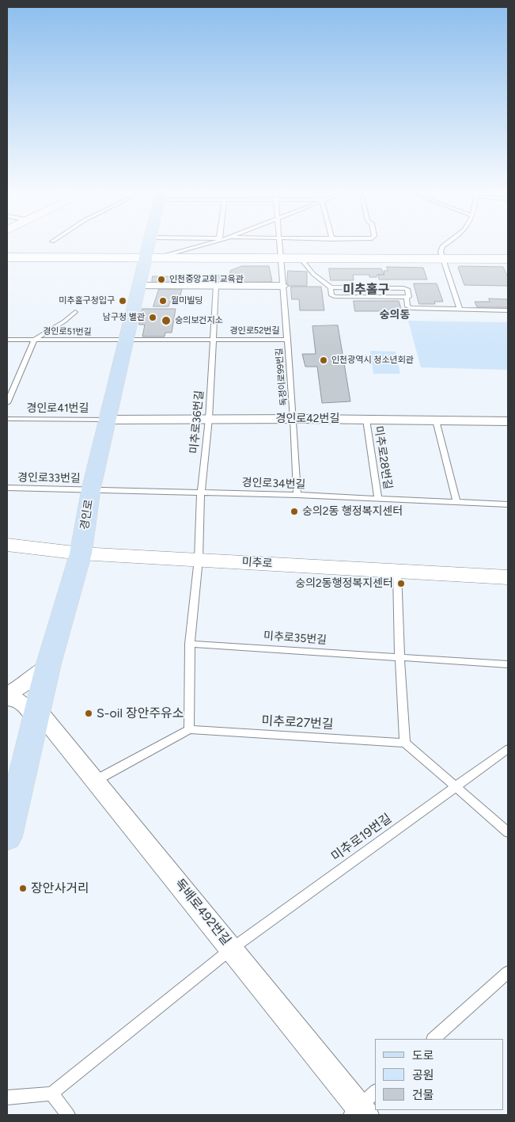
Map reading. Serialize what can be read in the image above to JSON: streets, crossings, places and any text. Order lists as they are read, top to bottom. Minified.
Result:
{"streets":{"main road":["경인로"],"street":["경인로42번길","미추로","독배로492번길"],"lane":["경인로52번길","경인로51번길","독정이로99번길","경인로41번길","미추로36번길","미추로28번길","경인로33번길","경인로34번길","미추로35번길","미추로27번길","미추로19번길"]},"crossings":[["경인로52번길","경인로51번길"],["경인로52번길","독정이로99번길"],["경인로52번길","미추로36번길"],["경인로52번길","경인로"],["경인로51번길","경인로"],["독정이로99번길","경인로42번길"],["독정이로99번길","경인로34번길"],["경인로41번길","경인로42번길"],["경인로41번길","경인로"],["경인로42번길","미추로36번길"],["경인로42번길","미추로28번길"],["경인로42번길","경인로"],["미추로36번길","경인로34번길"],["미추로36번길","미추로"],["미추로28번길","경인로34번길"],["경인로33번길","경인로34번길"],["경인로33번길","경인로"],["경인로34번길","경인로"],["경인로","미추로"],["경인로","독배로492번길"],["미추로19번길","독배로492번길"]],"districts":["미추홀구","숭의동"],"places":["인천중앙교회 교육관","미추홀구청입구","월미빌딩","남구청 별관","숭의보건지소","인천광역시 청소년회관","숭의2동 행정복지센터","숭의2동행정복지센터","S-oil 장안주유소","장안사거리"],"legend":["도로","공원","건물"]}
